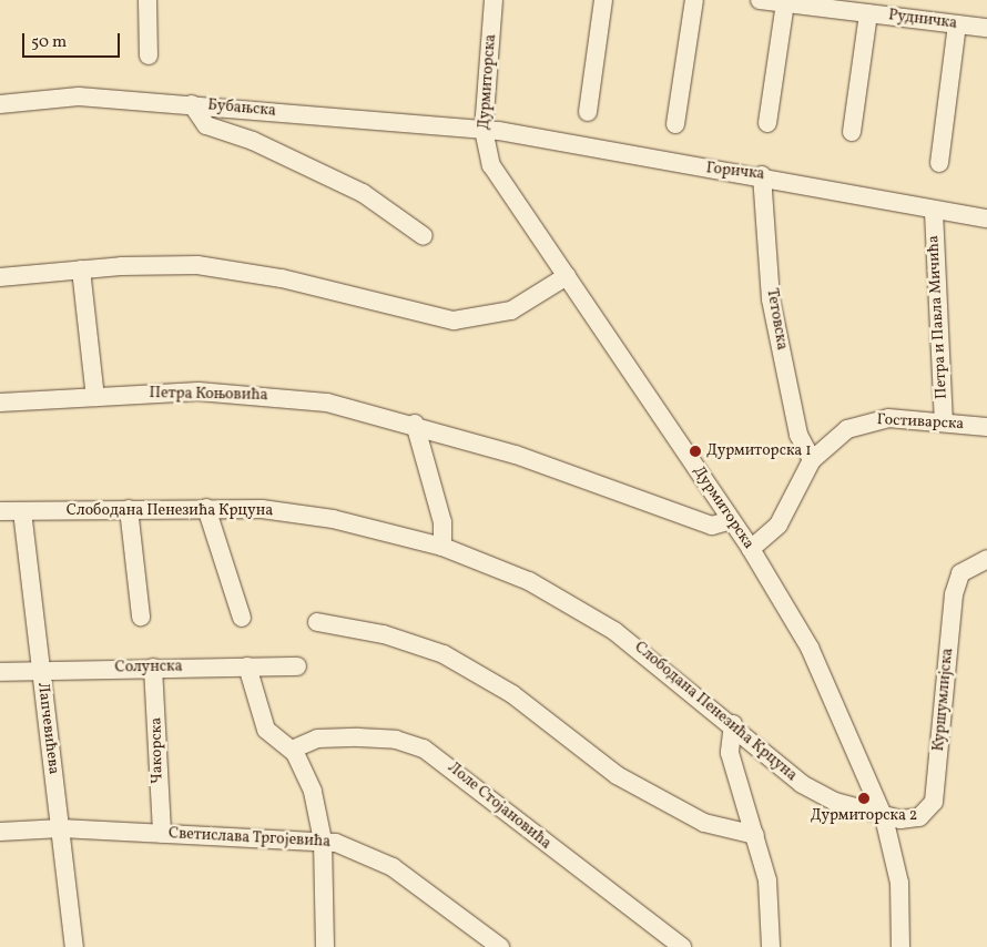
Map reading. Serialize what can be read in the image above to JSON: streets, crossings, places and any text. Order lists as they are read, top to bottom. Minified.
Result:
{"streets":{"street":["Рудничка","Дурмиторска","Бубањска","Горичка","Петра и Павла Мичића","Тетовска","Петра Коњовића","Гостиварска","Слободана Пенезића Крцуна","Солунска","Куршумлијска","Лапчевићева","Чакорска","Лоле Стојановића","Светислава Тргојевића"]},"crossings":[["Дурмиторска","Бубањска"],["Дурмиторска","Горичка"],["Дурмиторска","Петра Коњовића"],["Дурмиторска","Гостиварска"],["Дурмиторска","Слободана Пенезића Крцуна"],["Дурмиторска","Куршумлијска"],["Бубањска","Горичка"],["Горичка","Петра и Павла Мичића"],["Горичка","Тетовска"],["Петра и Павла Мичића","Гостиварска"],["Тетовска","Гостиварска"],["Слободана Пенезића Крцуна","Куршумлијска"],["Слободана Пенезића Крцуна","Лапчевићева"],["Солунска","Лапчевићева"],["Солунска","Чакорска"],["Лапчевићева","Светислава Тргојевића"],["Чакорска","Светислава Тргојевића"]],"places":["Дурмиторска 1","Дурмиторска 2"],"scale_bar":"50 m"}
